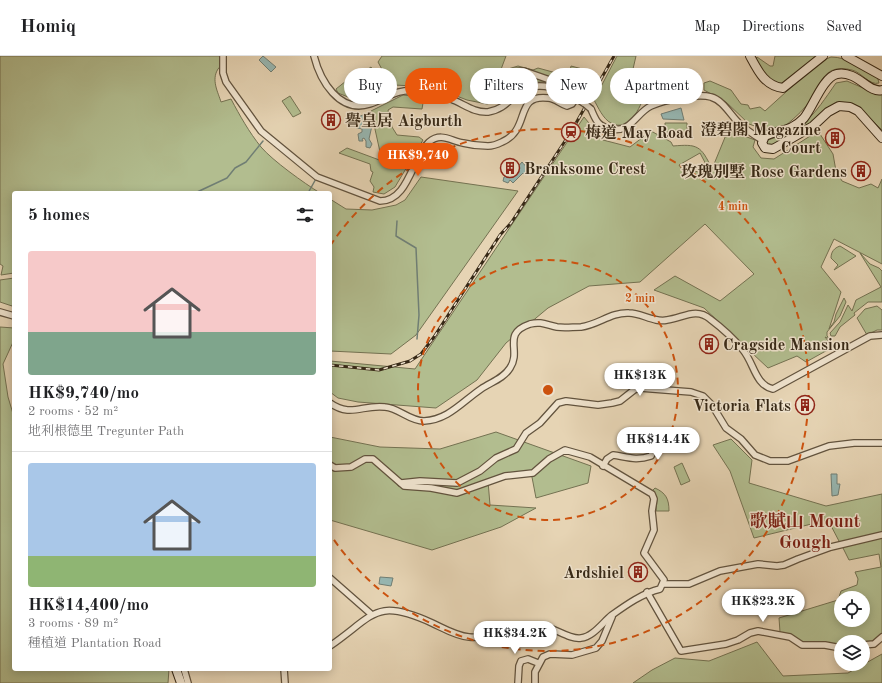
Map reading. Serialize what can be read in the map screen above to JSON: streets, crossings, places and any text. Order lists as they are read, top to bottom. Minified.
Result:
{"districts":["歌賦山 Mount Gough"],"places":{"building":["譽皇居 Aigburth","澄碧閣 Magazine Court","Branksome Crest","玫瑰別墅 Rose Gardens","Cragside Mansion","Victoria Flats","Ardshiel"],"station":["梅道 May Road"]},"page":{"header":"Homiq","nav":["Map","Directions","Saved"],"chip":["Buy","Rent","Filters","New","Apartment"],"price":["HK$9,740","HK$13K","HK$14.4K","HK$23.2K","HK$34.2K"],"heading":"5 homes","list":[{"name":"HK$9,740/mo","note":"2 rooms · 52 m² · 地利根德里 Tregunter Path"},{"name":"HK$14,400/mo","note":"3 rooms · 89 m² · 種植道 Plantation Road"}]},"rings":["4 min","2 min"]}
